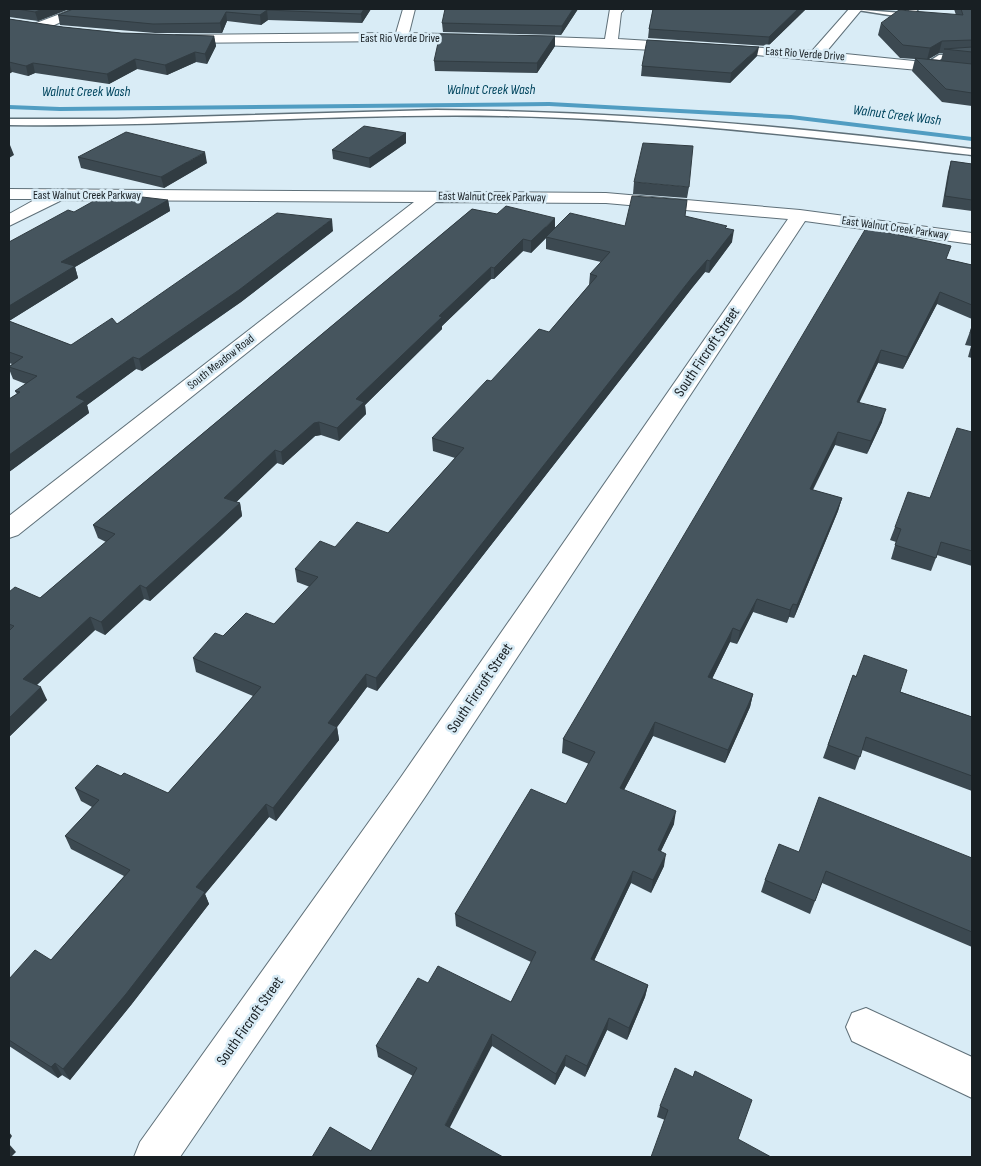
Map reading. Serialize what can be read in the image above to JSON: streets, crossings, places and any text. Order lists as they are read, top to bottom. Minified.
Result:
{"streets":{"street":["East Rio Verde Drive","East Walnut Creek Parkway","South Fircroft Street","South Meadow Road"]},"crossings":[["East Walnut Creek Parkway","South Fircroft Street"],["East Walnut Creek Parkway","South Meadow Road"]],"water":["Walnut Creek Wash"]}
